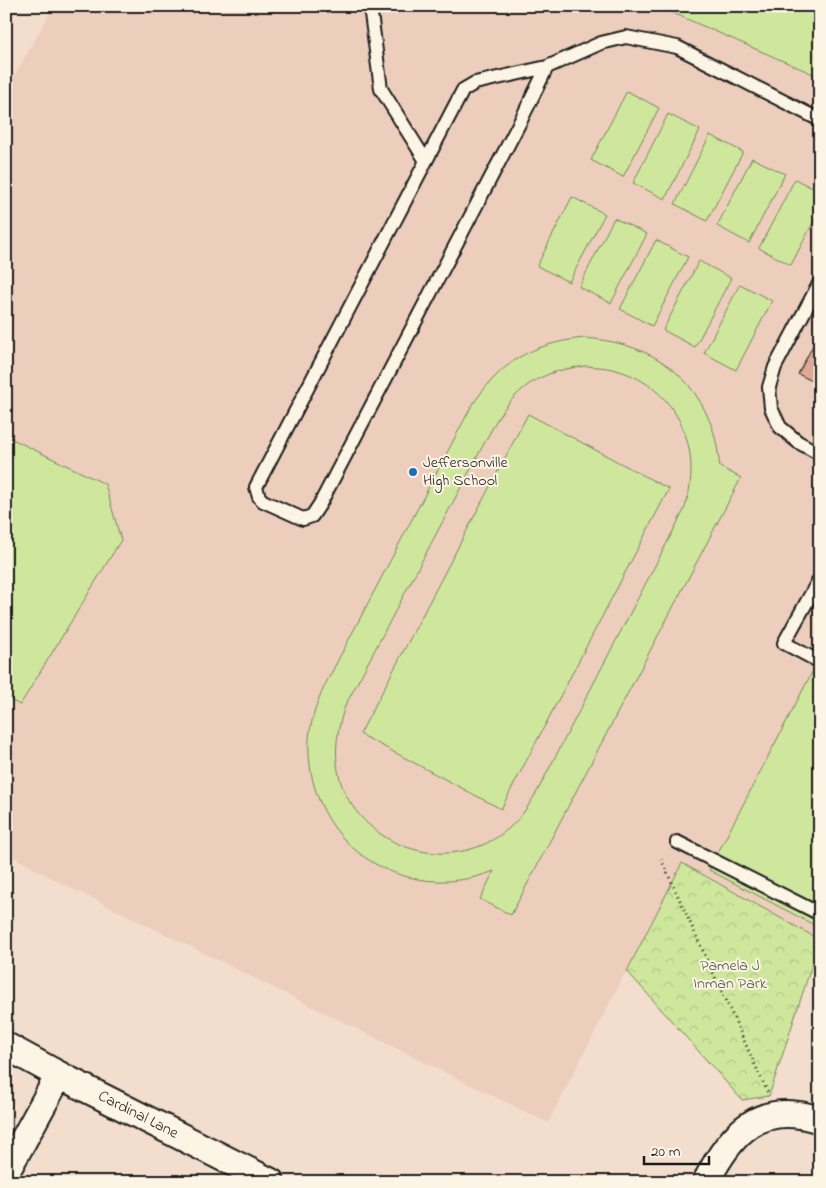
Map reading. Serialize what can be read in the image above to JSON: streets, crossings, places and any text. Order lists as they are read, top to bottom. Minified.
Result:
{"streets":{"street":["Cardinal Lane"]},"parks":["Pamela J Inman Park"],"places":["Jeffersonville High School"],"scale_bar":"20 m"}
